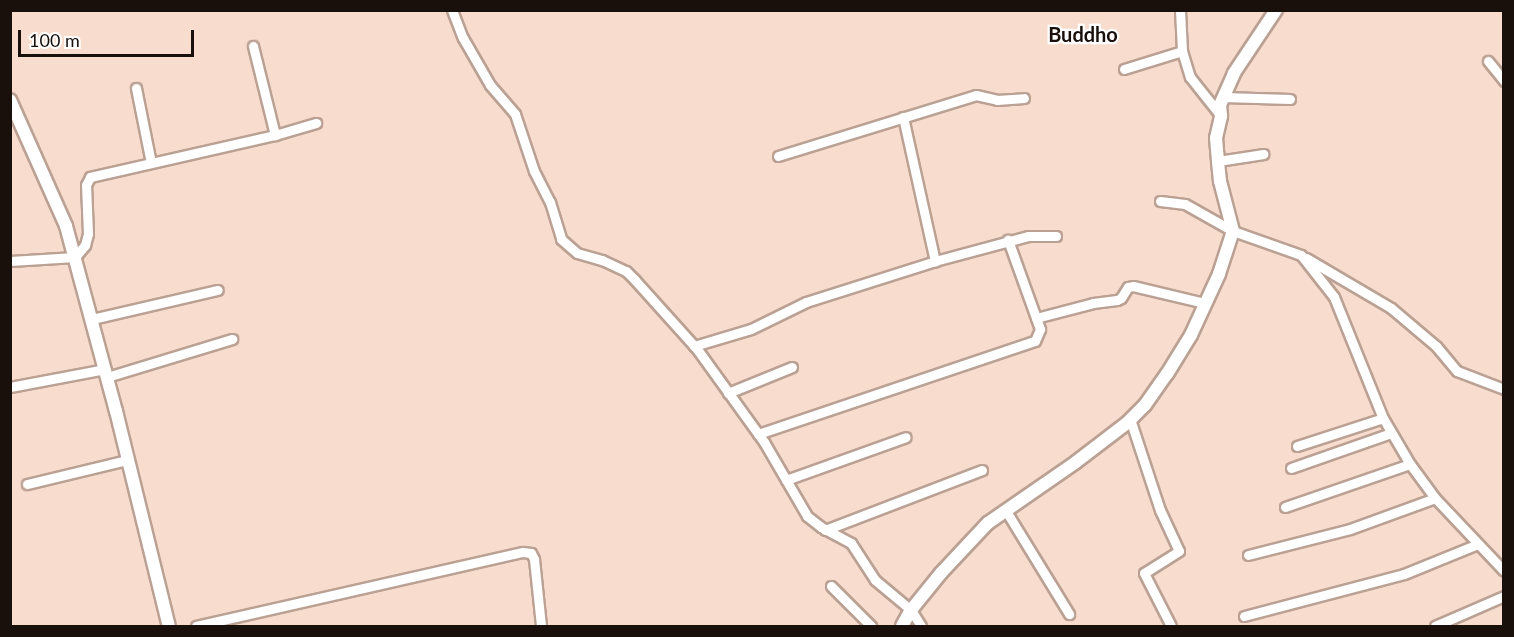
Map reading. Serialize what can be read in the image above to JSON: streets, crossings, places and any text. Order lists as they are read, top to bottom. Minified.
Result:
{"districts":["Buddho"],"scale_bar":"100 m"}
